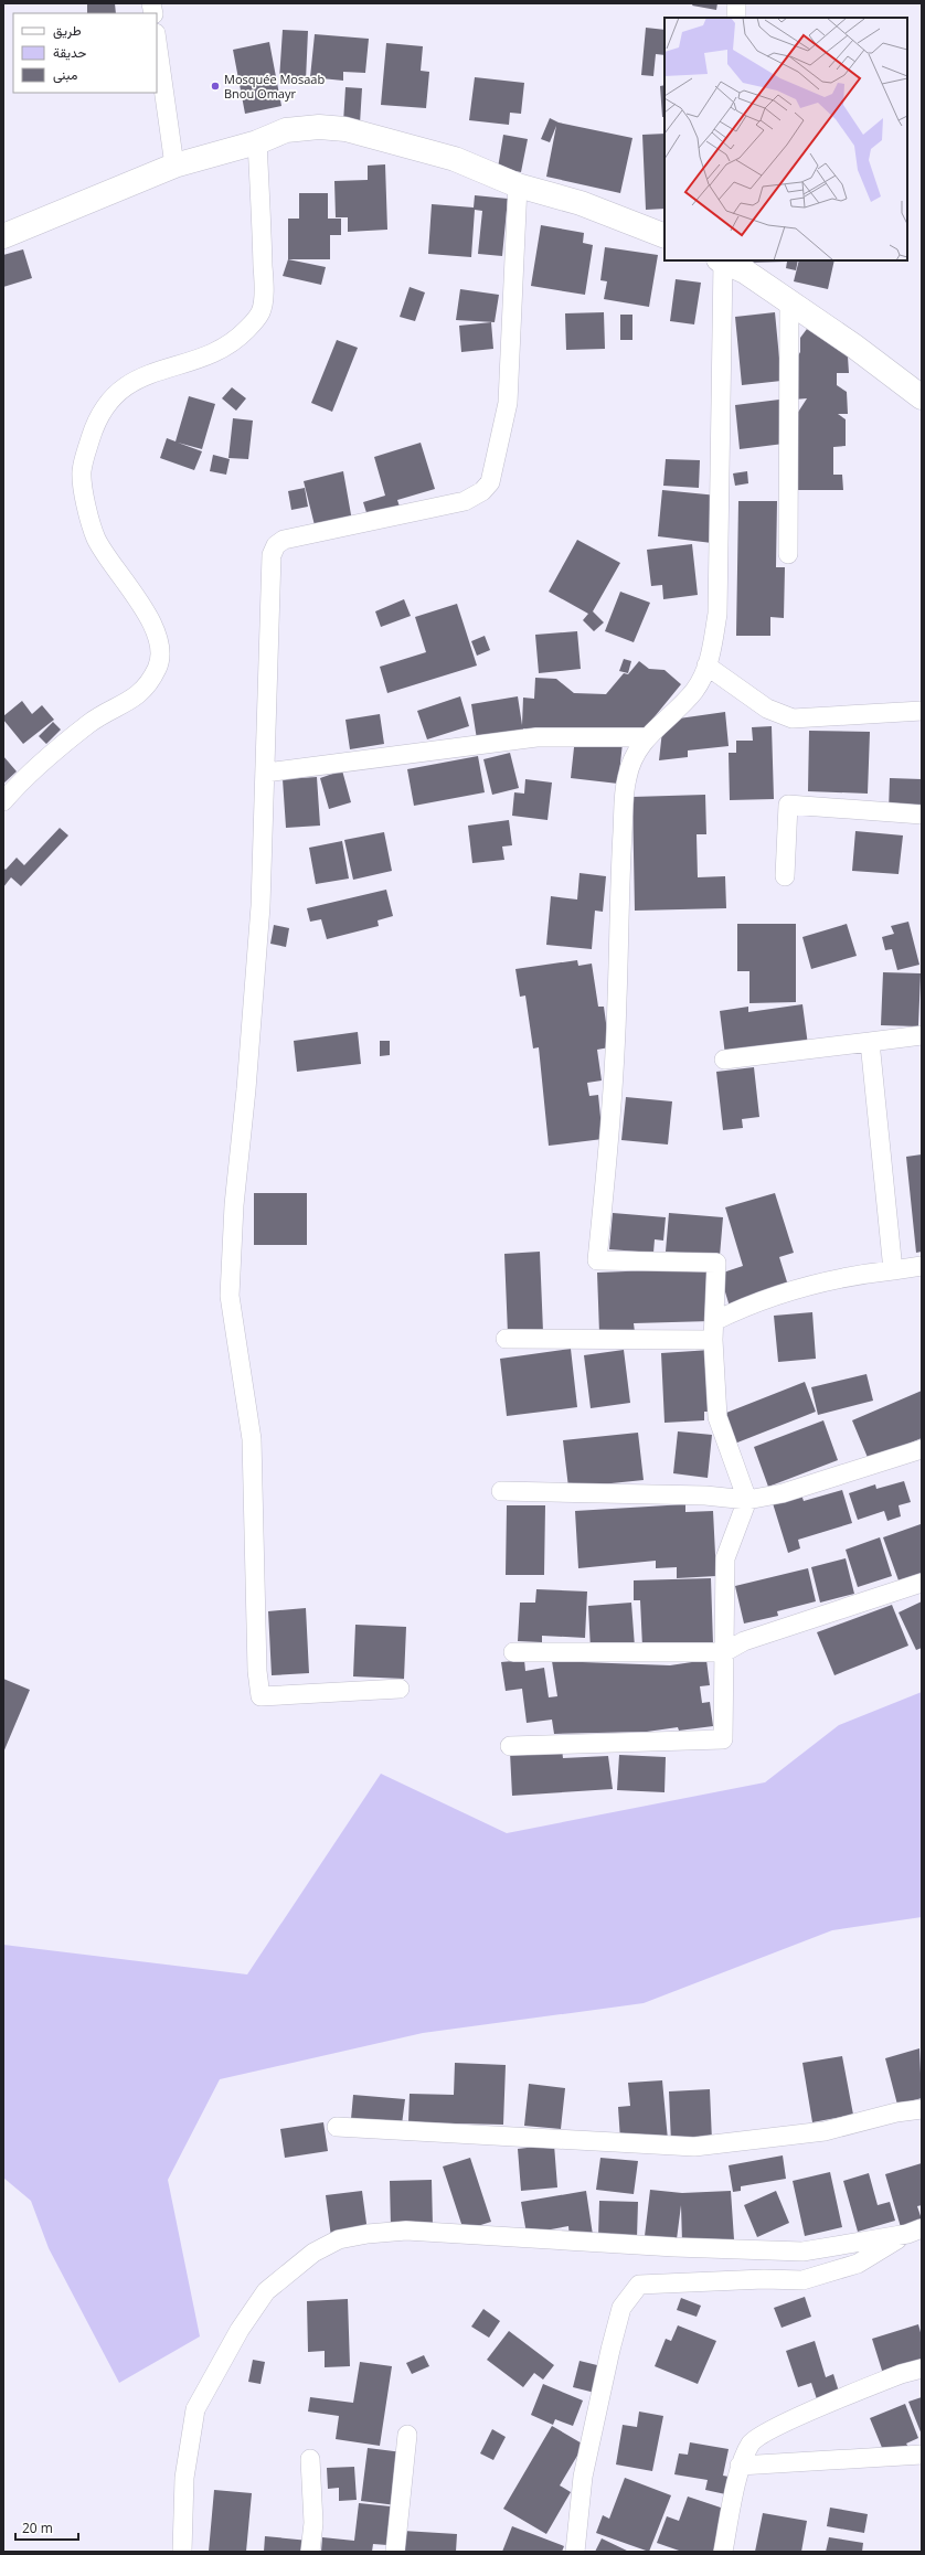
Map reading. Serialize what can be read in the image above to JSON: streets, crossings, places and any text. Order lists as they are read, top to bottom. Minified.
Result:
{"places":["Mosquée Mosaab Bnou Omayr"],"legend":["طريق","حديقة","مبنى"],"scale_bar":"20 m"}
